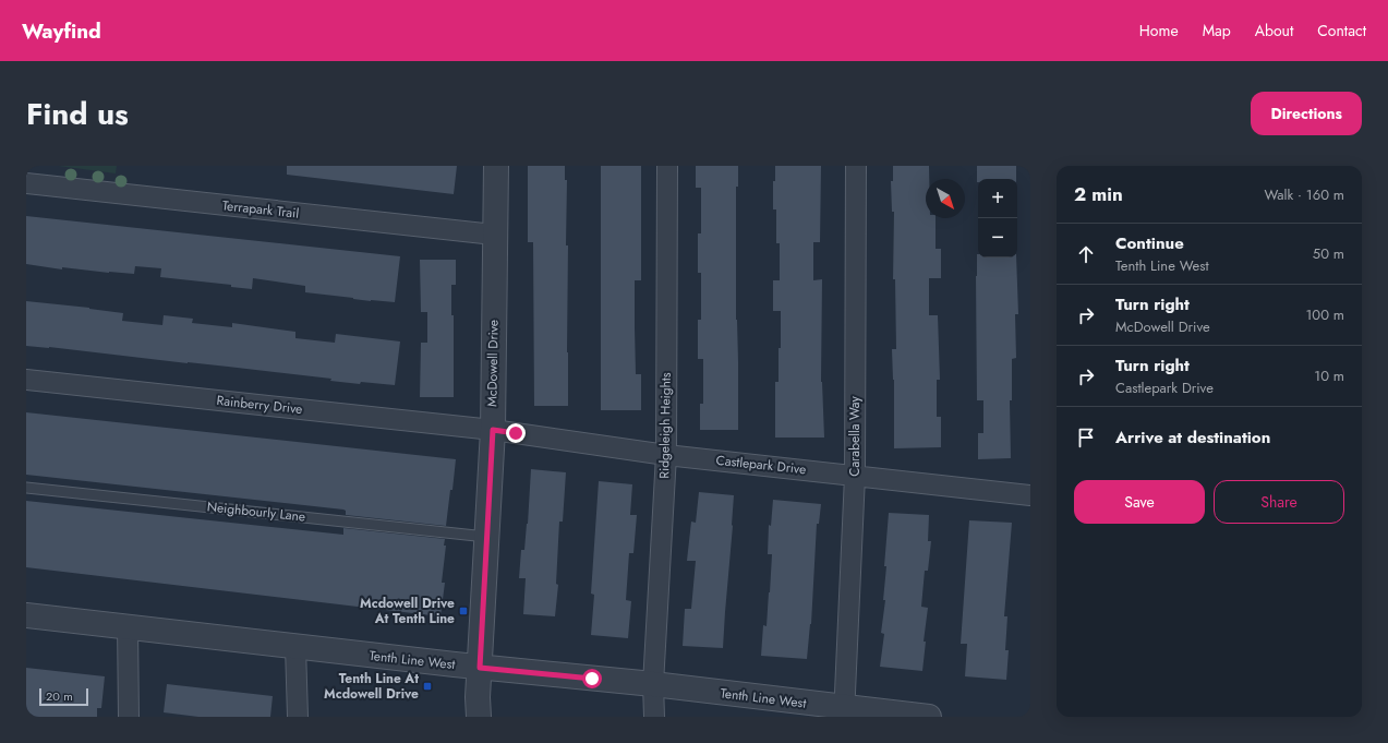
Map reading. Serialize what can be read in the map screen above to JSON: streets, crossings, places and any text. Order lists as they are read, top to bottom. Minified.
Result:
{"streets":{"street":["Terrapark Trail","McDowell Drive","Rainberry Drive","Ridgeleigh Heights","Carabella Way","Castlepark Drive","Tenth Line West"],"lane":["Neighbourly Lane"]},"crossings":[["Terrapark Trail","McDowell Drive"],["McDowell Drive","Rainberry Drive"],["McDowell Drive","Castlepark Drive"],["McDowell Drive","Neighbourly Lane"],["McDowell Drive","Tenth Line West"],["Rainberry Drive","Castlepark Drive"],["Ridgeleigh Heights","Castlepark Drive"],["Ridgeleigh Heights","Tenth Line West"],["Carabella Way","Castlepark Drive"],["Carabella Way","Tenth Line West"]],"places":{"transit":["Mcdowell Drive At Tenth Line","Tenth Line At Mcdowell Drive"]},"scale_bar":"20 m","north":"bottom right","page":{"header":"Wayfind","nav":["Home","Map","About","Contact"],"title":"Find us","buttons":["Directions",["Save","Share"]],"heading":["2 min","Walk · 160 m"],"map_buttons":["+","−"],"list":[["Continue","Tenth Line West","50 m"],["Turn right","McDowell Drive","100 m"],["Turn right","Castlepark Drive","10 m"],"Arrive at destination"],"scale":"20 m"}}
